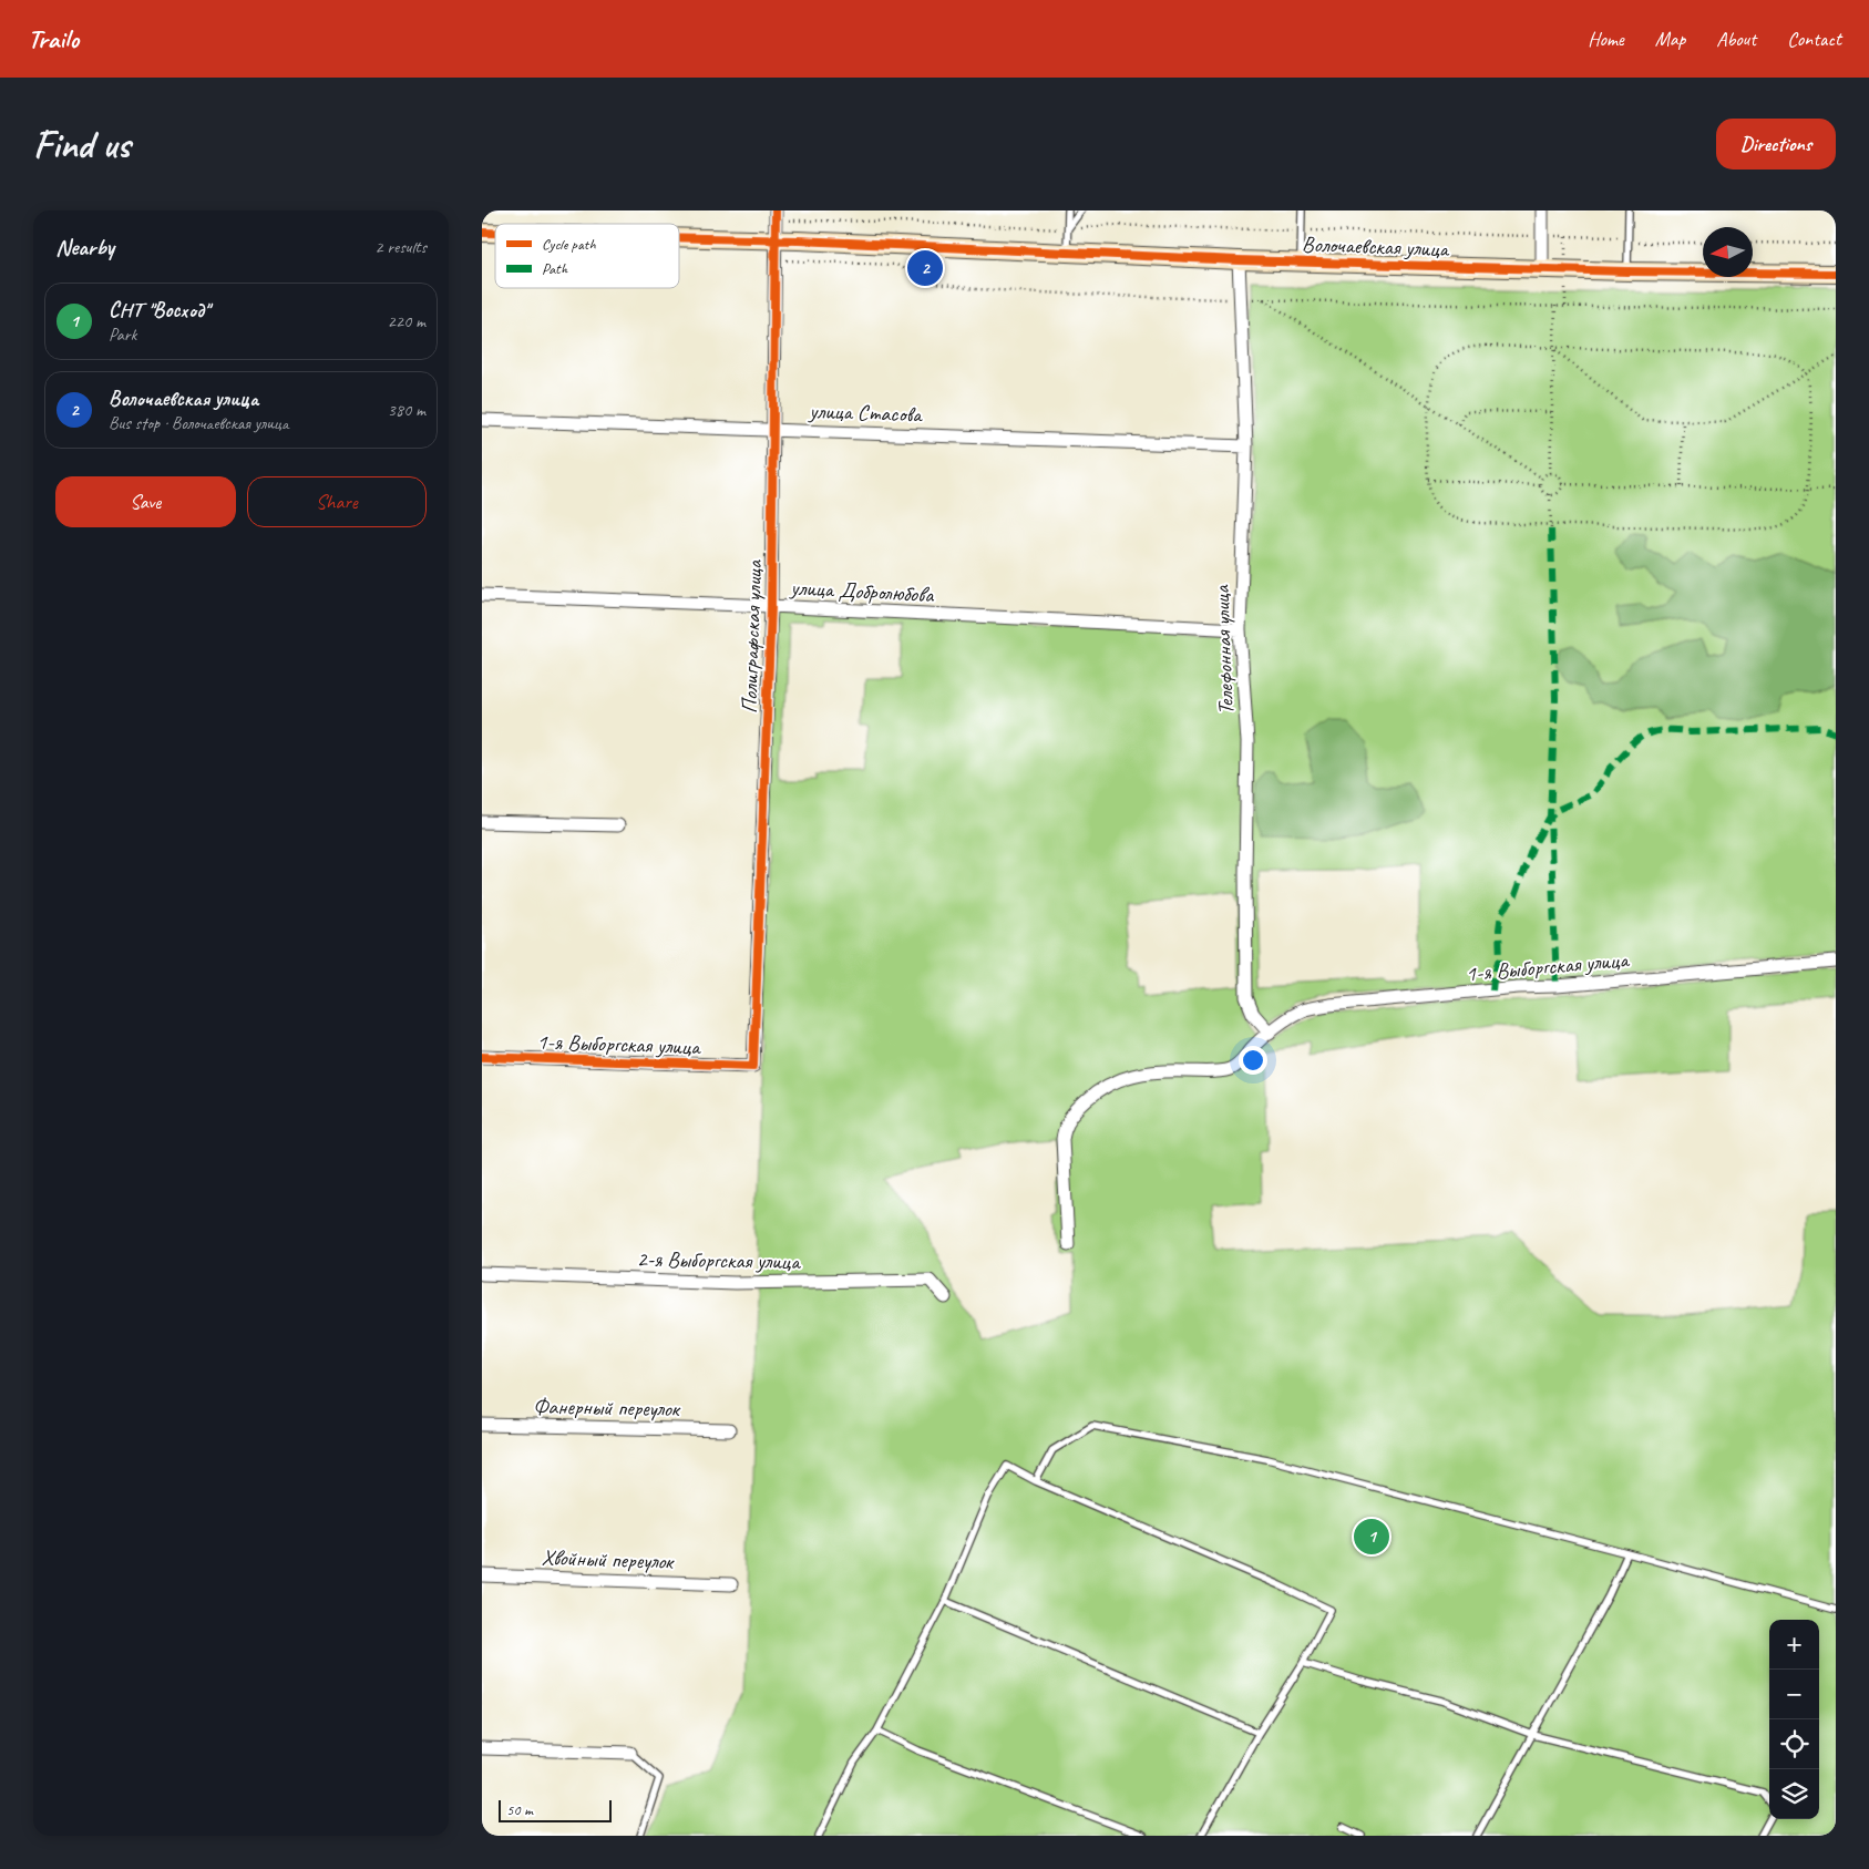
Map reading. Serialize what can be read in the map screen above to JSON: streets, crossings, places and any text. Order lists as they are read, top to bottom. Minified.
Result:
{"streets":{"street":["Волочаевская улица","улица Стасова","улица Добролюбова","Полиграфская улица","Телефонная улица","1-я Выборгская улица","2-я Выборгская улица","Фанерный переулок","Хвойный переулок"]},"crossings":[["Волочаевская улица","Полиграфская улица"],["Волочаевская улица","Телефонная улица"],["улица Стасова","Полиграфская улица"],["улица Стасова","Телефонная улица"],["улица Добролюбова","Полиграфская улица"],["улица Добролюбова","Телефонная улица"],["Полиграфская улица","1-я Выборгская улица"],["Телефонная улица","1-я Выборгская улица"]],"legend":["Cycle path","Path"],"scale_bar":"50 m","north":"left","page":{"header":"Trailo","nav":["Home","Map","About","Contact"],"buttons":["Directions",["Save","Share"]],"title":"Find us","heading":["Nearby","2 results"],"pins":["2","1"],"list":[{"mark":"1","name":"СНТ \"Восход\"","note":"Park","value":"220 m"},{"mark":"2","name":"Волочаевская улица","note":"Bus stop · Волочаевская улица","value":"380 m"}],"map_buttons":["+","−"],"scale":"50 m"}}
